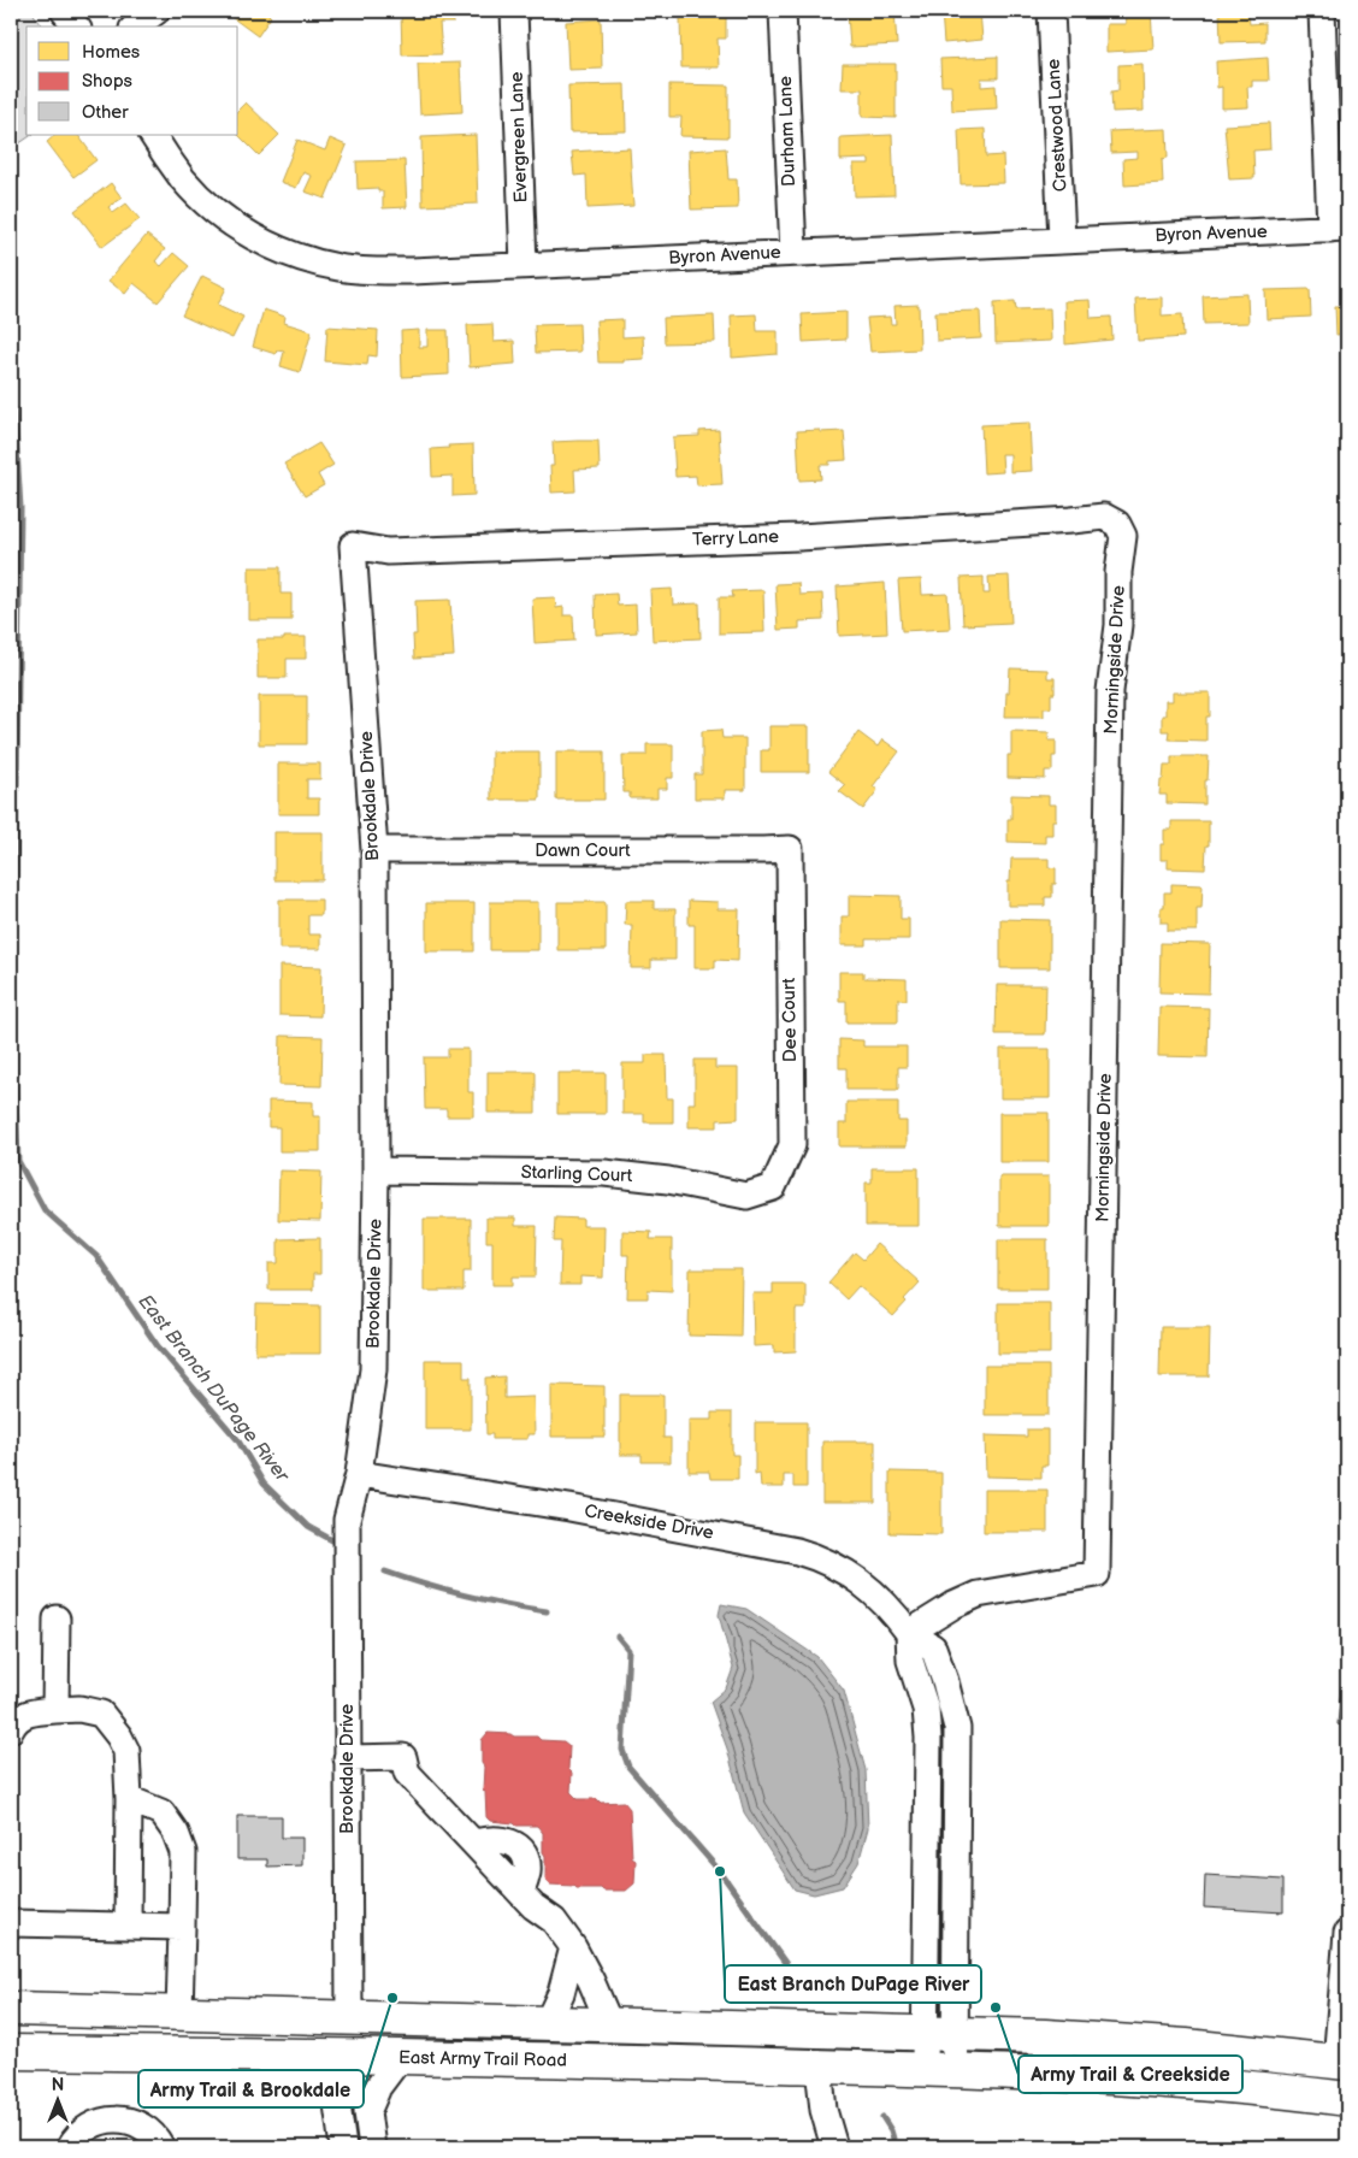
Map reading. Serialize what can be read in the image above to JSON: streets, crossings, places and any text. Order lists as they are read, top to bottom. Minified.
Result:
{"streets":{"main road":["East Army Trail Road"],"street":["Crestwood Lane","Durham Lane","Evergreen Lane","Byron Avenue","Terry Lane","Morningside Drive","Brookdale Drive","Dawn Court","Dee Court","Starling Court","Creekside Drive"]},"crossings":[["Crestwood Lane","Byron Avenue"],["Durham Lane","Byron Avenue"],["Evergreen Lane","Byron Avenue"],["Terry Lane","Morningside Drive"],["Terry Lane","Brookdale Drive"],["Morningside Drive","Creekside Drive"],["Brookdale Drive","Dawn Court"],["Brookdale Drive","Starling Court"],["Brookdale Drive","Creekside Drive"],["Brookdale Drive","East Army Trail Road"],["Dawn Court","Dee Court"],["Dee Court","Starling Court"],["Creekside Drive","East Army Trail Road"]],"water":["East Branch DuPage River"],"places":["East Branch DuPage River","Army Trail & Brookdale","Army Trail & Creekside"],"legend":["Homes","Shops","Other"],"north":"top"}
